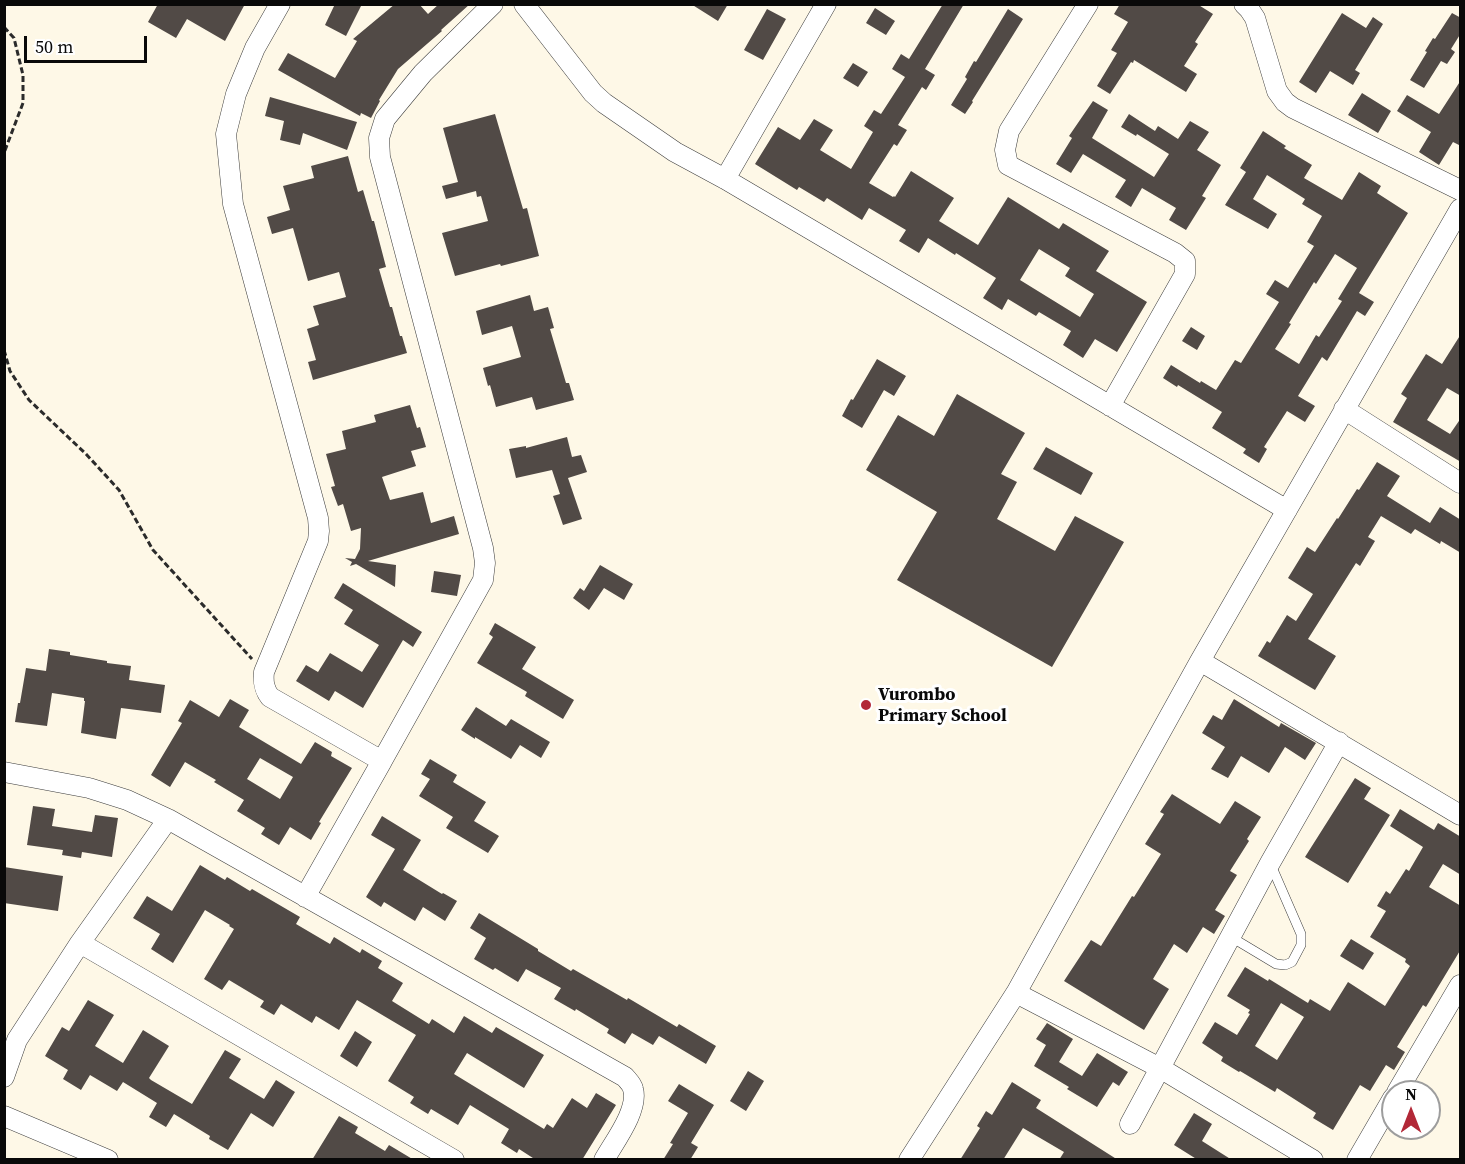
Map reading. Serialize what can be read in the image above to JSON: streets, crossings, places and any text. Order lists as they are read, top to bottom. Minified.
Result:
{"places":["Vurombo Primary School"],"scale_bar":"50 m","north":"top"}
